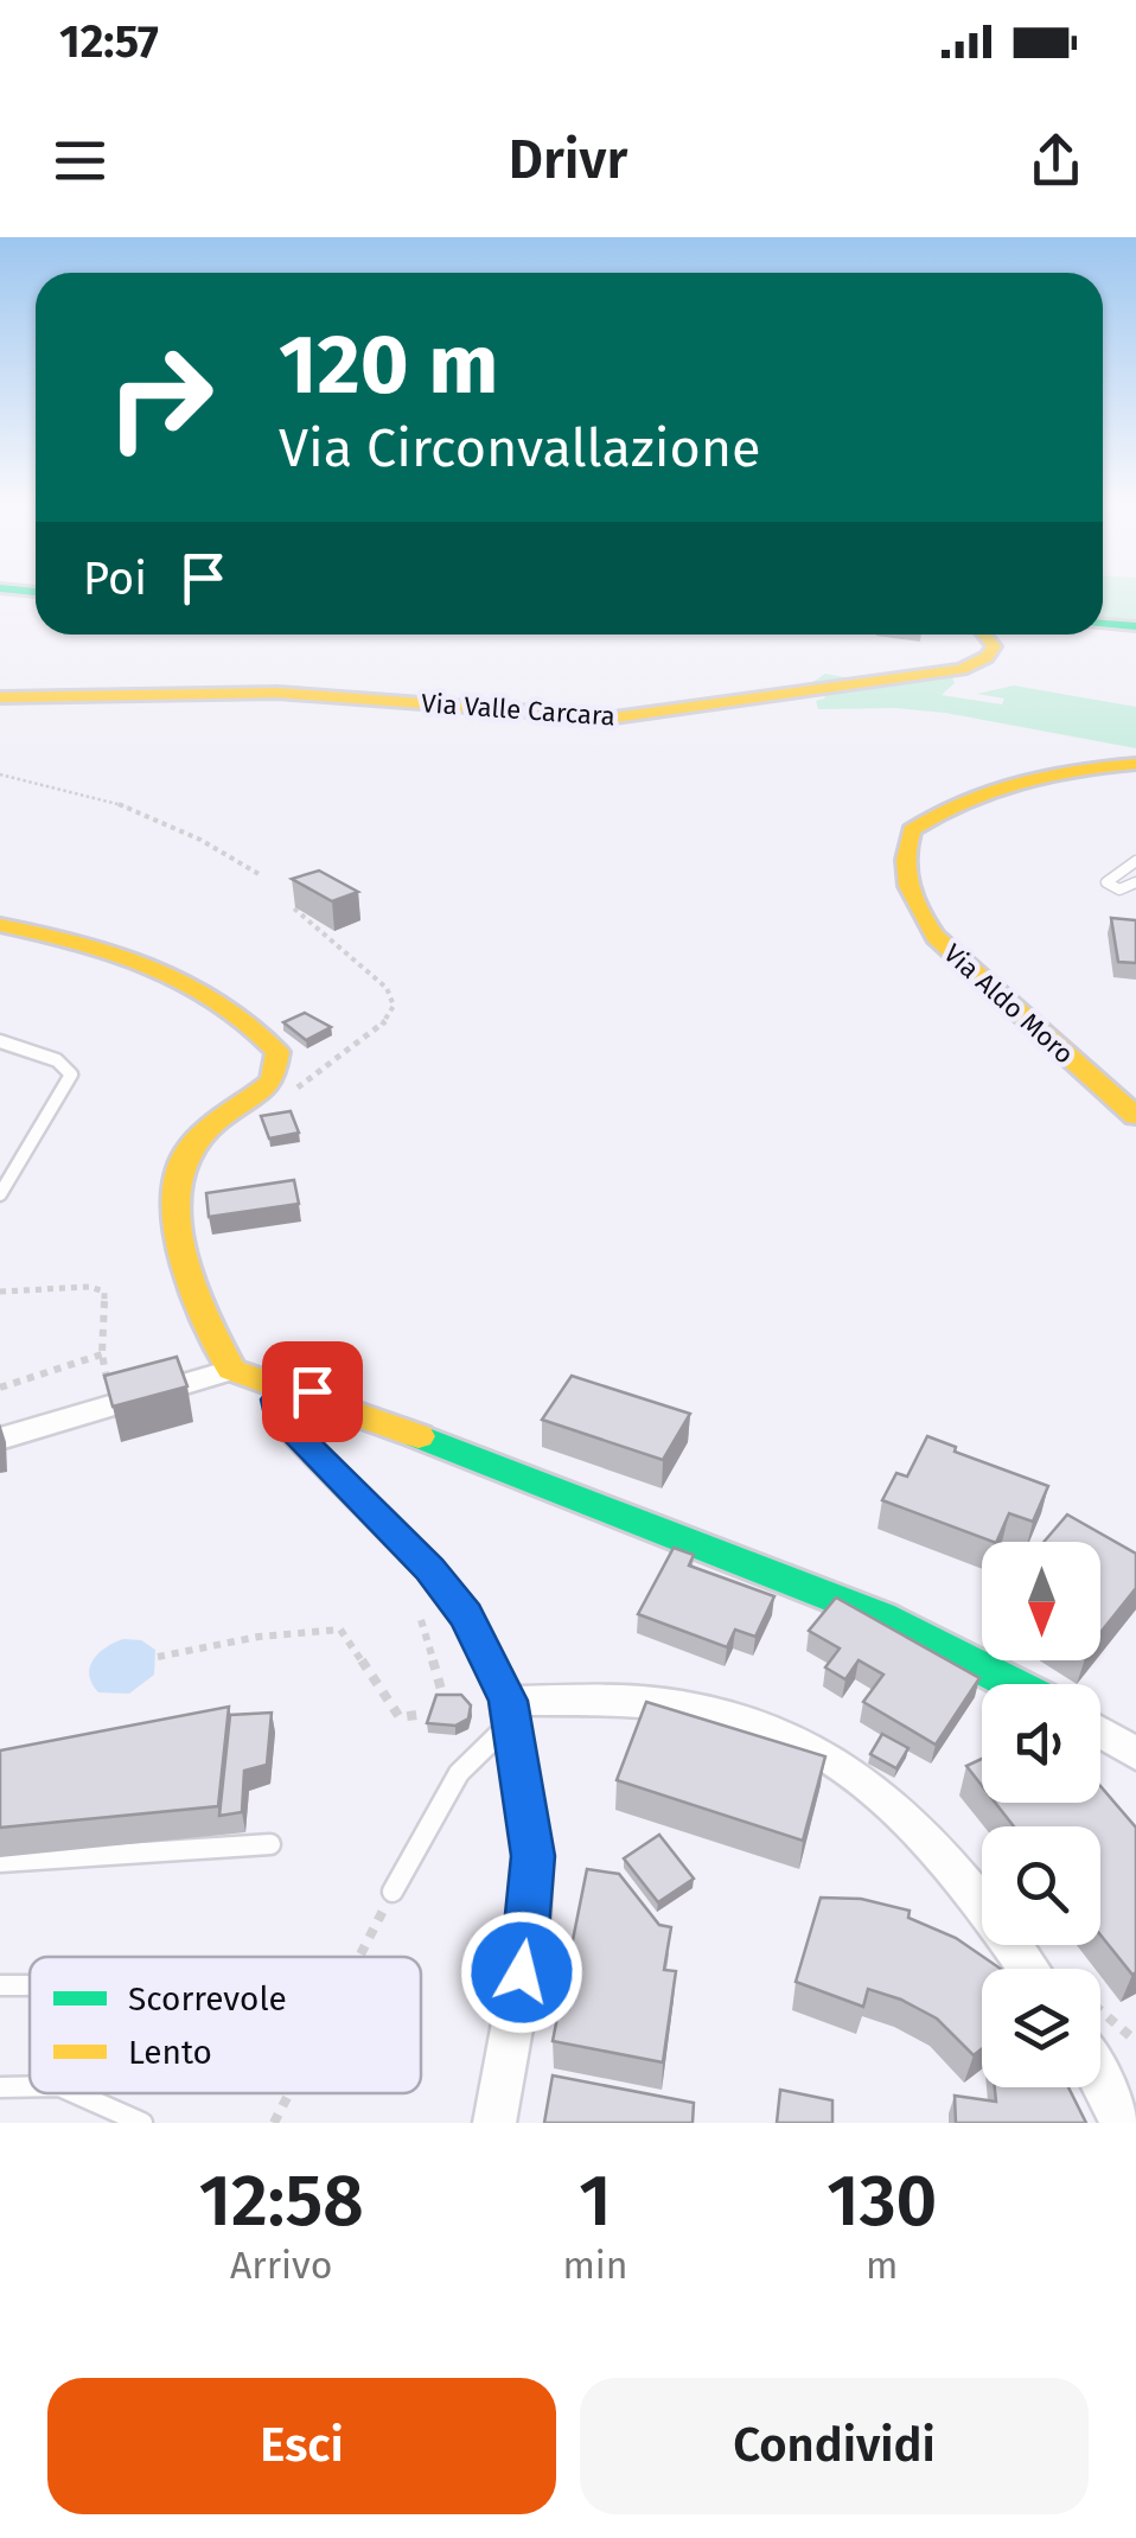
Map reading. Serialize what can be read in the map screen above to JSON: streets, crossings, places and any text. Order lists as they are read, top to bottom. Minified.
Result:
{"streets":{"street":["Via Valle Carcara","Via Aldo Moro"]},"legend":["Scorrevole","Lento"],"north":"bottom","page":{"status":"12:57","header":"Drivr","turn":["120 m","Via Circonvallazione"],"then":"Poi","eta":["12:58","Arrivo","1","min","130","m"],"buttons":["Esci","Condividi"]}}
